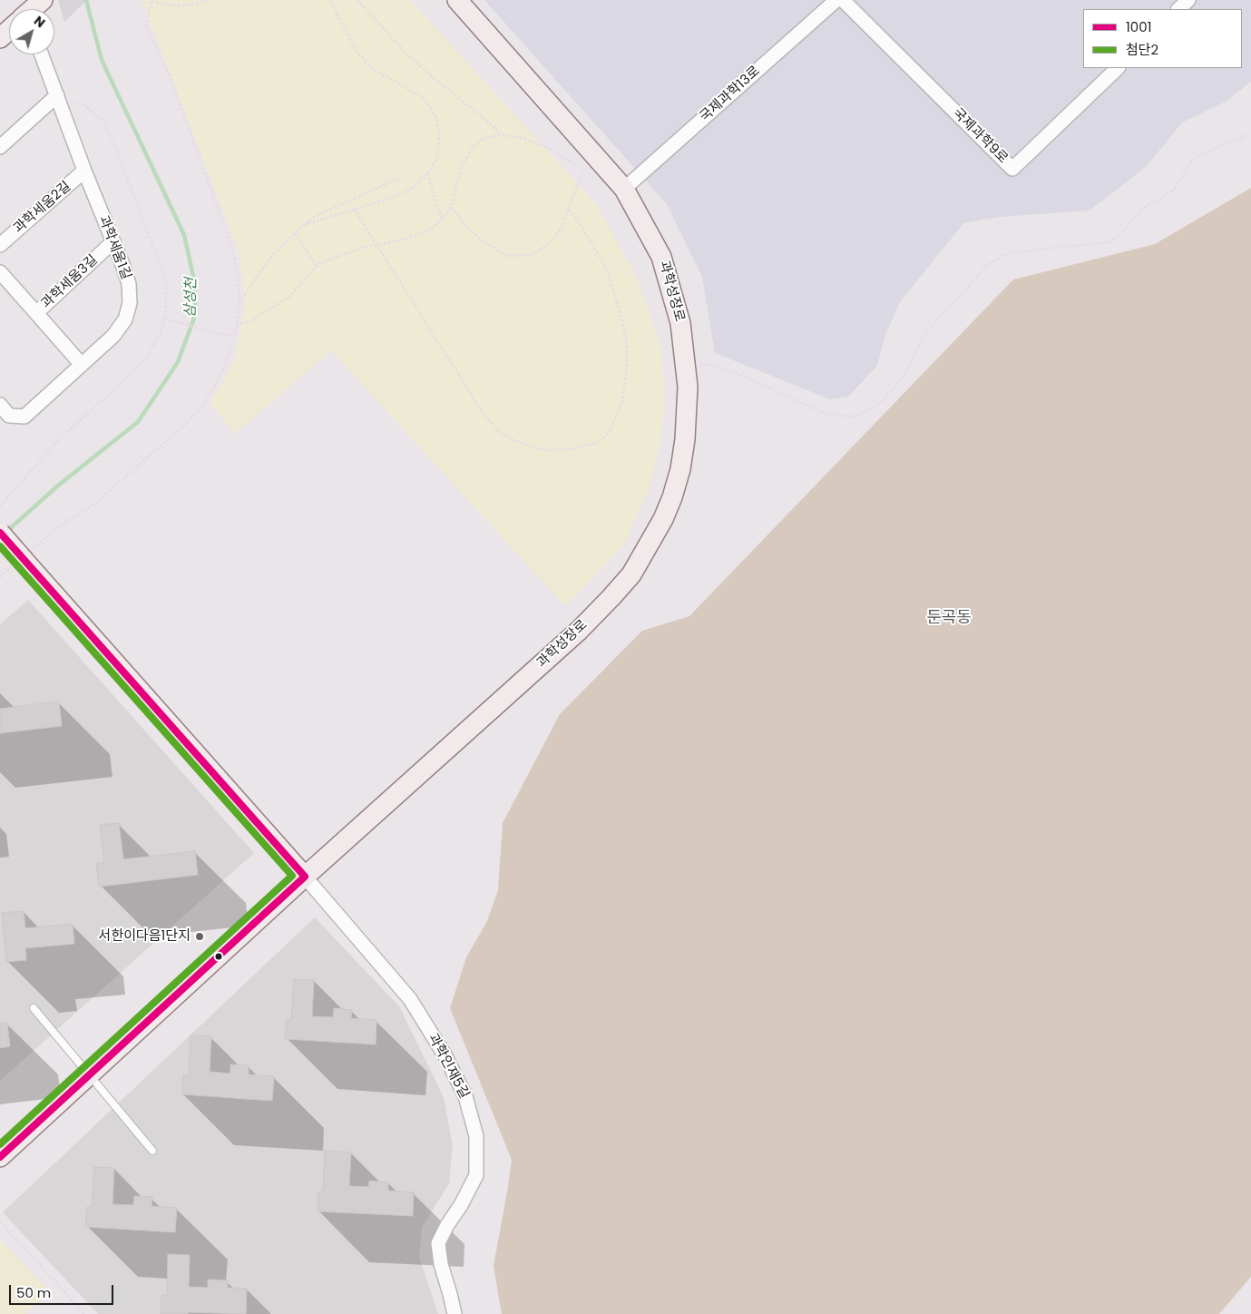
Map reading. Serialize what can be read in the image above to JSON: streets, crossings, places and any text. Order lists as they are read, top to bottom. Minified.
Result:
{"streets":{"street":["국제과학13로","국제과학9로","과학세움2길","과학세움1길","과학세움3길","과학성장로","과학인재5길"]},"crossings":[["국제과학13로","과학성장로"],["과학세움2길","과학세움1길"],["과학세움1길","과학세움3길"],["과학성장로","과학인재5길"]],"districts":["둔곡동"],"water":["삼성천"],"places":["서한이다음1단지"],"lines":["transit line 1001","transit line 첨단2"],"legend":["1001","첨단2"],"scale_bar":"50 m","north":"top right"}
